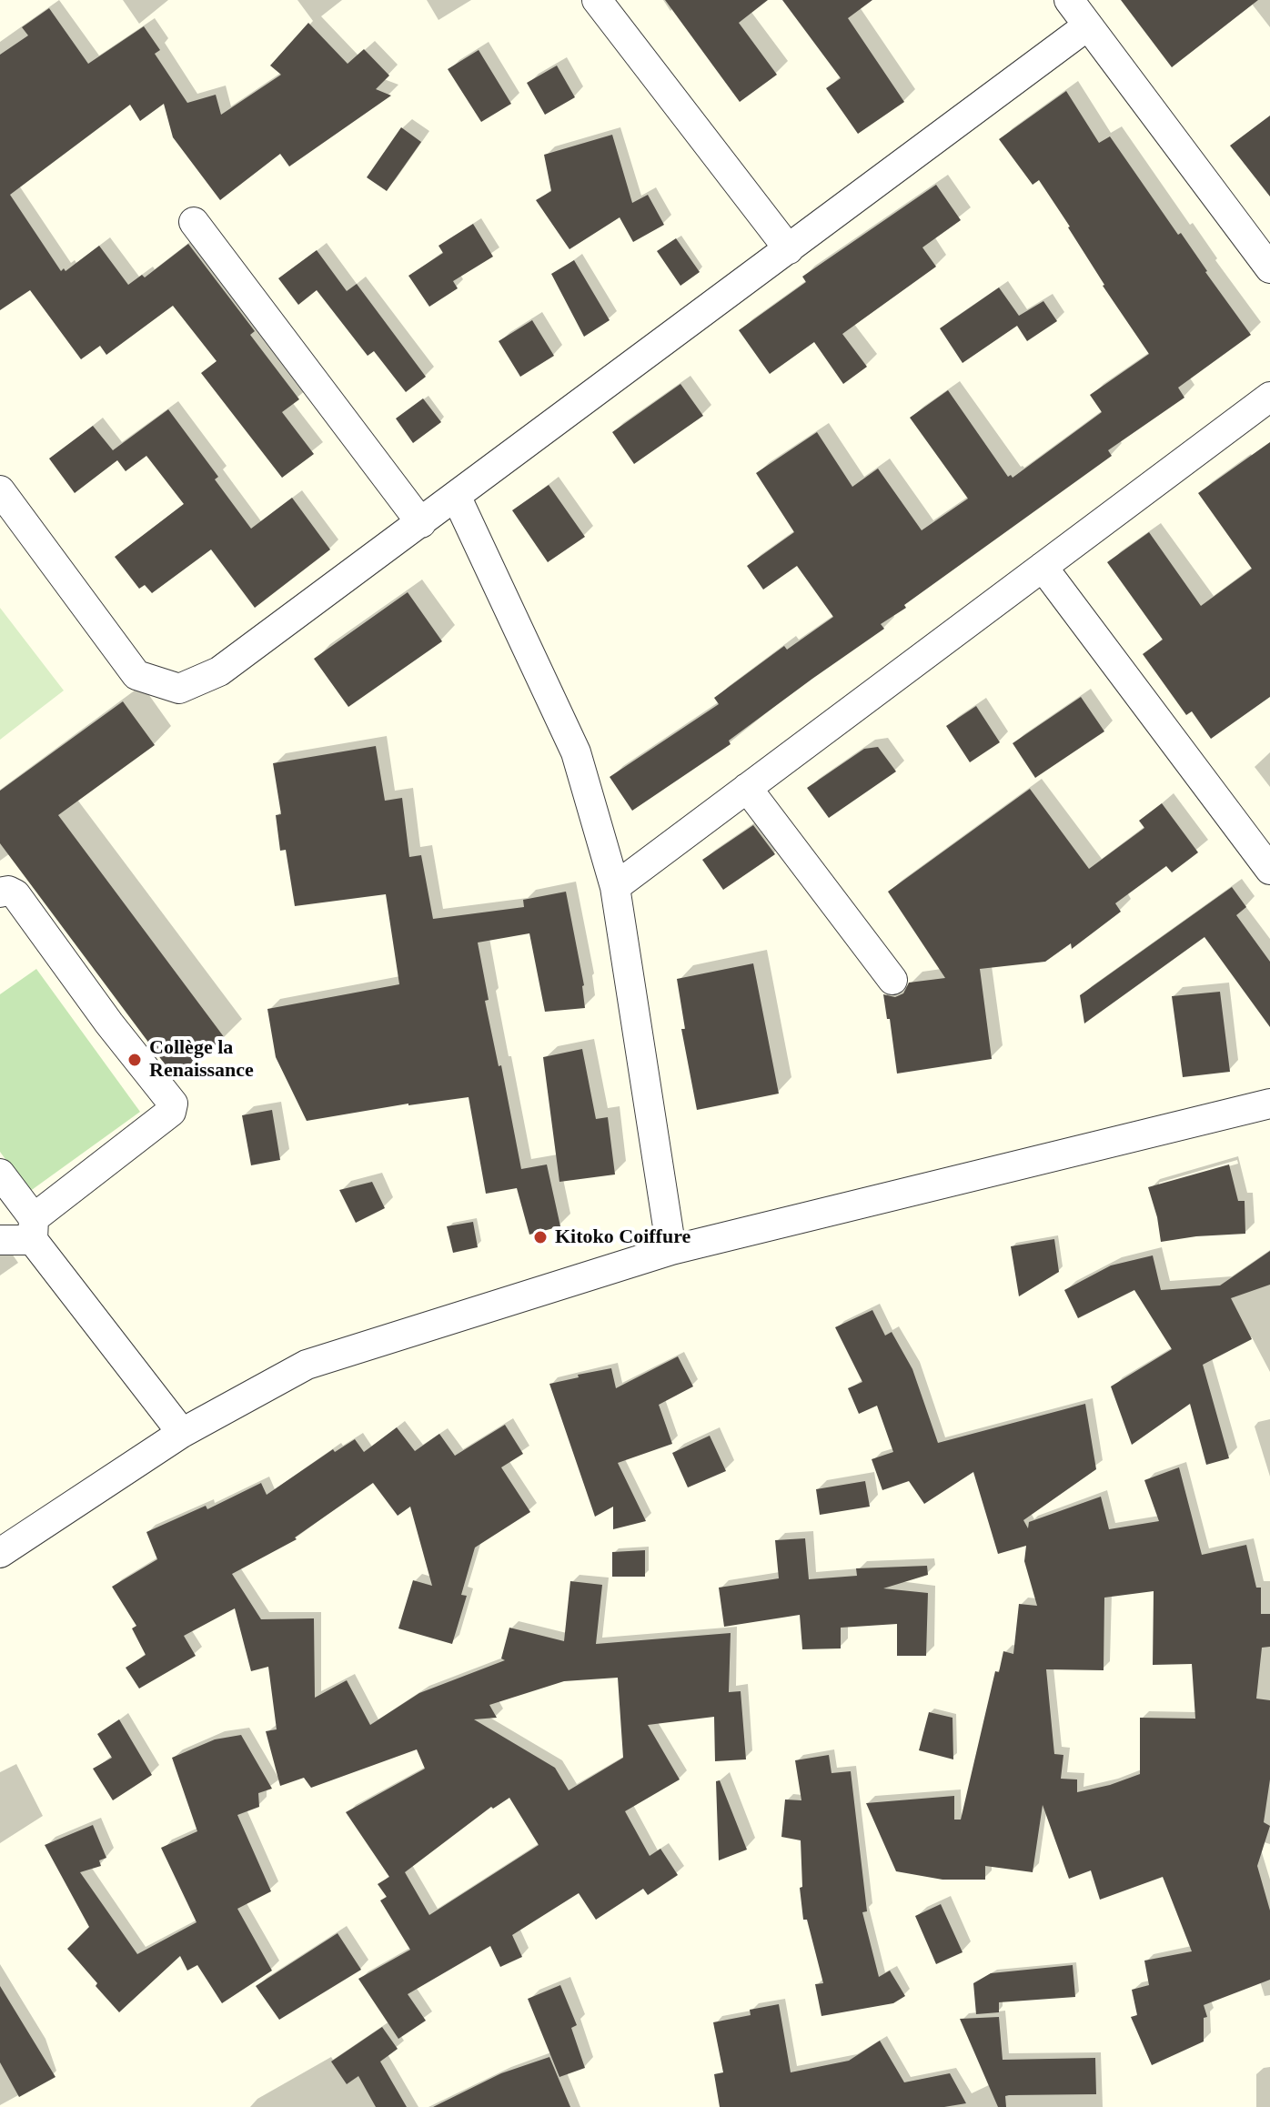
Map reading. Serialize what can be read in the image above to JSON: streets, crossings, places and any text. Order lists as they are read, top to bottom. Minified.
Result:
{"places":["Collège la Renaissance","Kitoko Coiffure"]}
